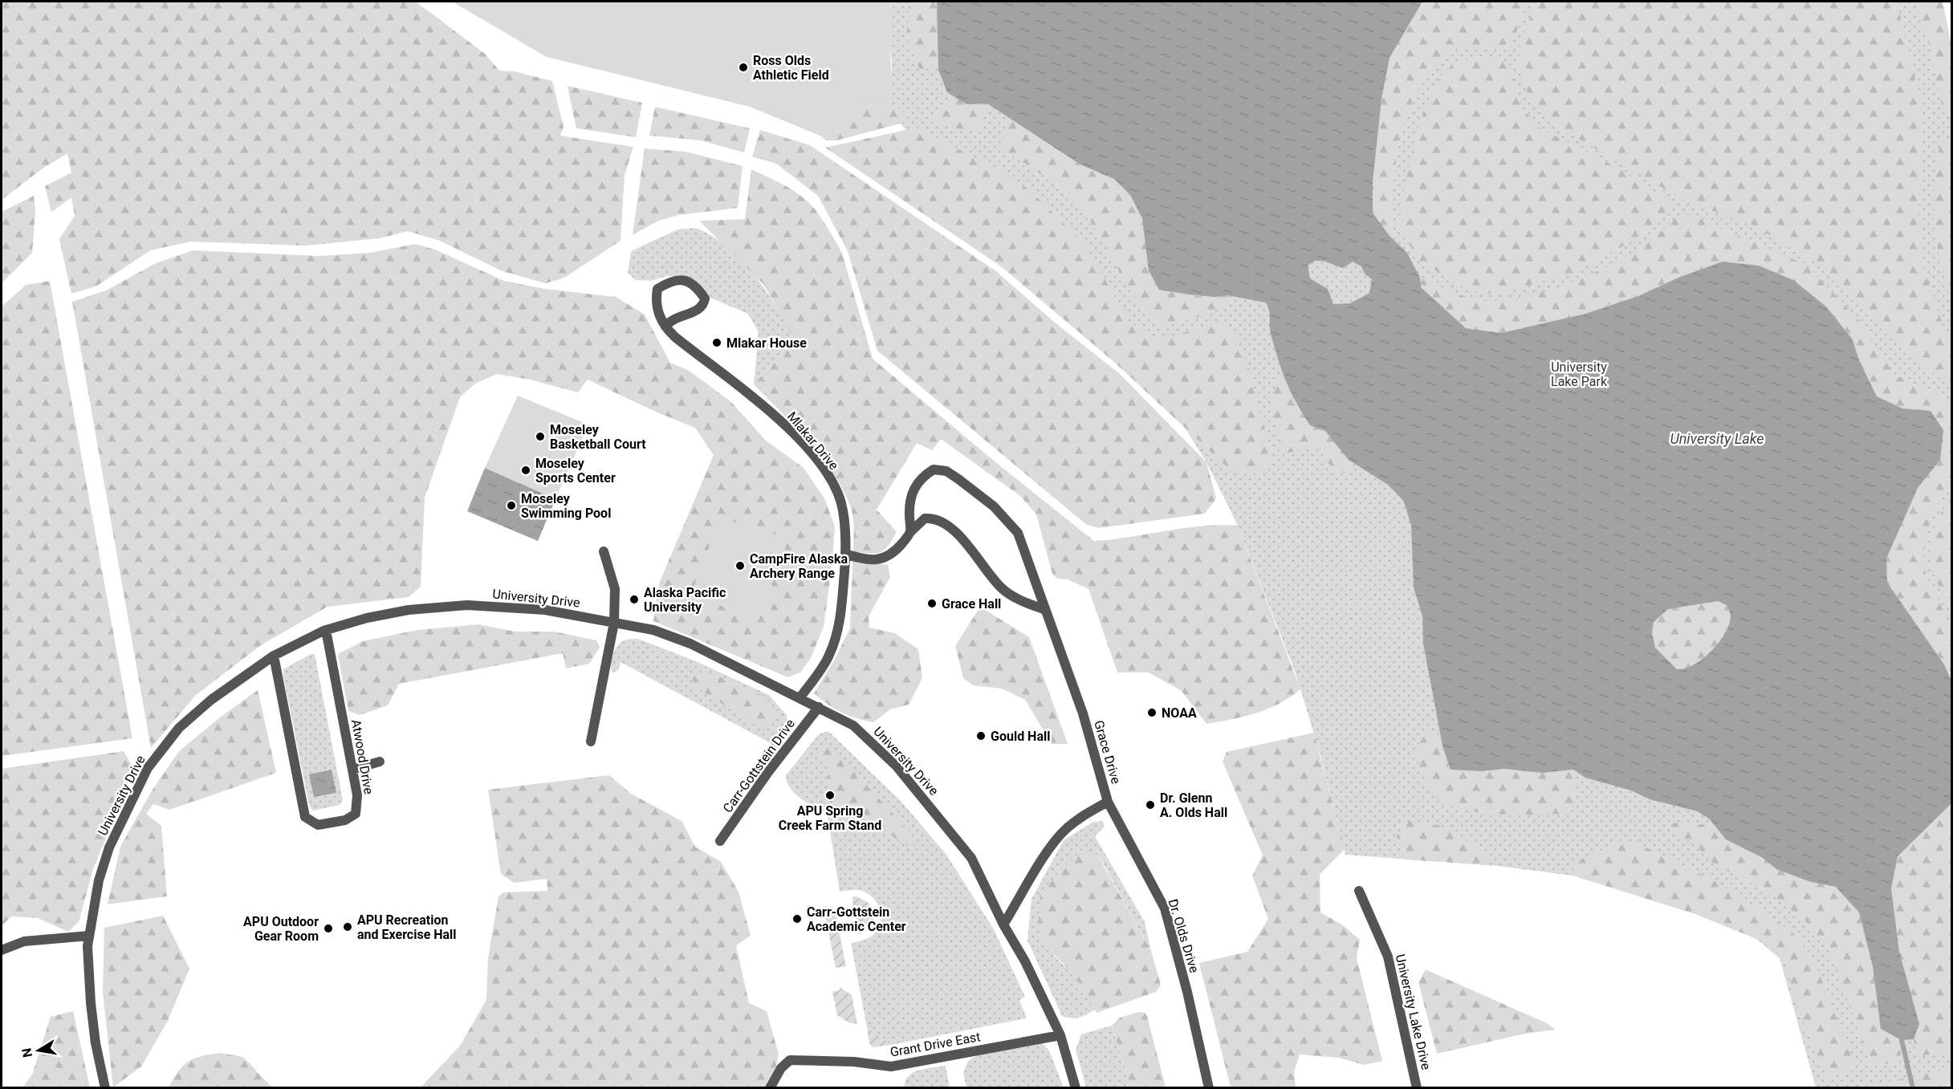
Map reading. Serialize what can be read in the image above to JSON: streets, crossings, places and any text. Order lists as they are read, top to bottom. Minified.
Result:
{"streets":{"street":["Mlakar Drive","University Drive","Grace Drive","Atwood Drive","Carr-Gottstein Drive","Dr. Olds Drive","University Lake Drive","Grant Drive East"]},"crossings":[["Mlakar Drive","University Drive"],["University Drive","Grace Drive"],["University Drive","Atwood Drive"],["University Drive","Carr-Gottstein Drive"],["University Drive","Grant Drive East"],["Grace Drive","Dr. Olds Drive"]],"water":["University Lake"],"parks":["University Lake Park"],"places":["Ross Olds Athletic Field","Mlakar House","Moseley Basketball Court","Moseley Sports Center","Moseley Swimming Pool","CampFire Alaska Archery Range","Alaska Pacific University","Grace Hall","NOAA","Gould Hall","APU Spring Creek Farm Stand","Dr. Glenn A. Olds Hall","Carr-Gottstein Academic Center","APU Recreation and Exercise Hall","APU Outdoor Gear Room"],"north":"left"}
